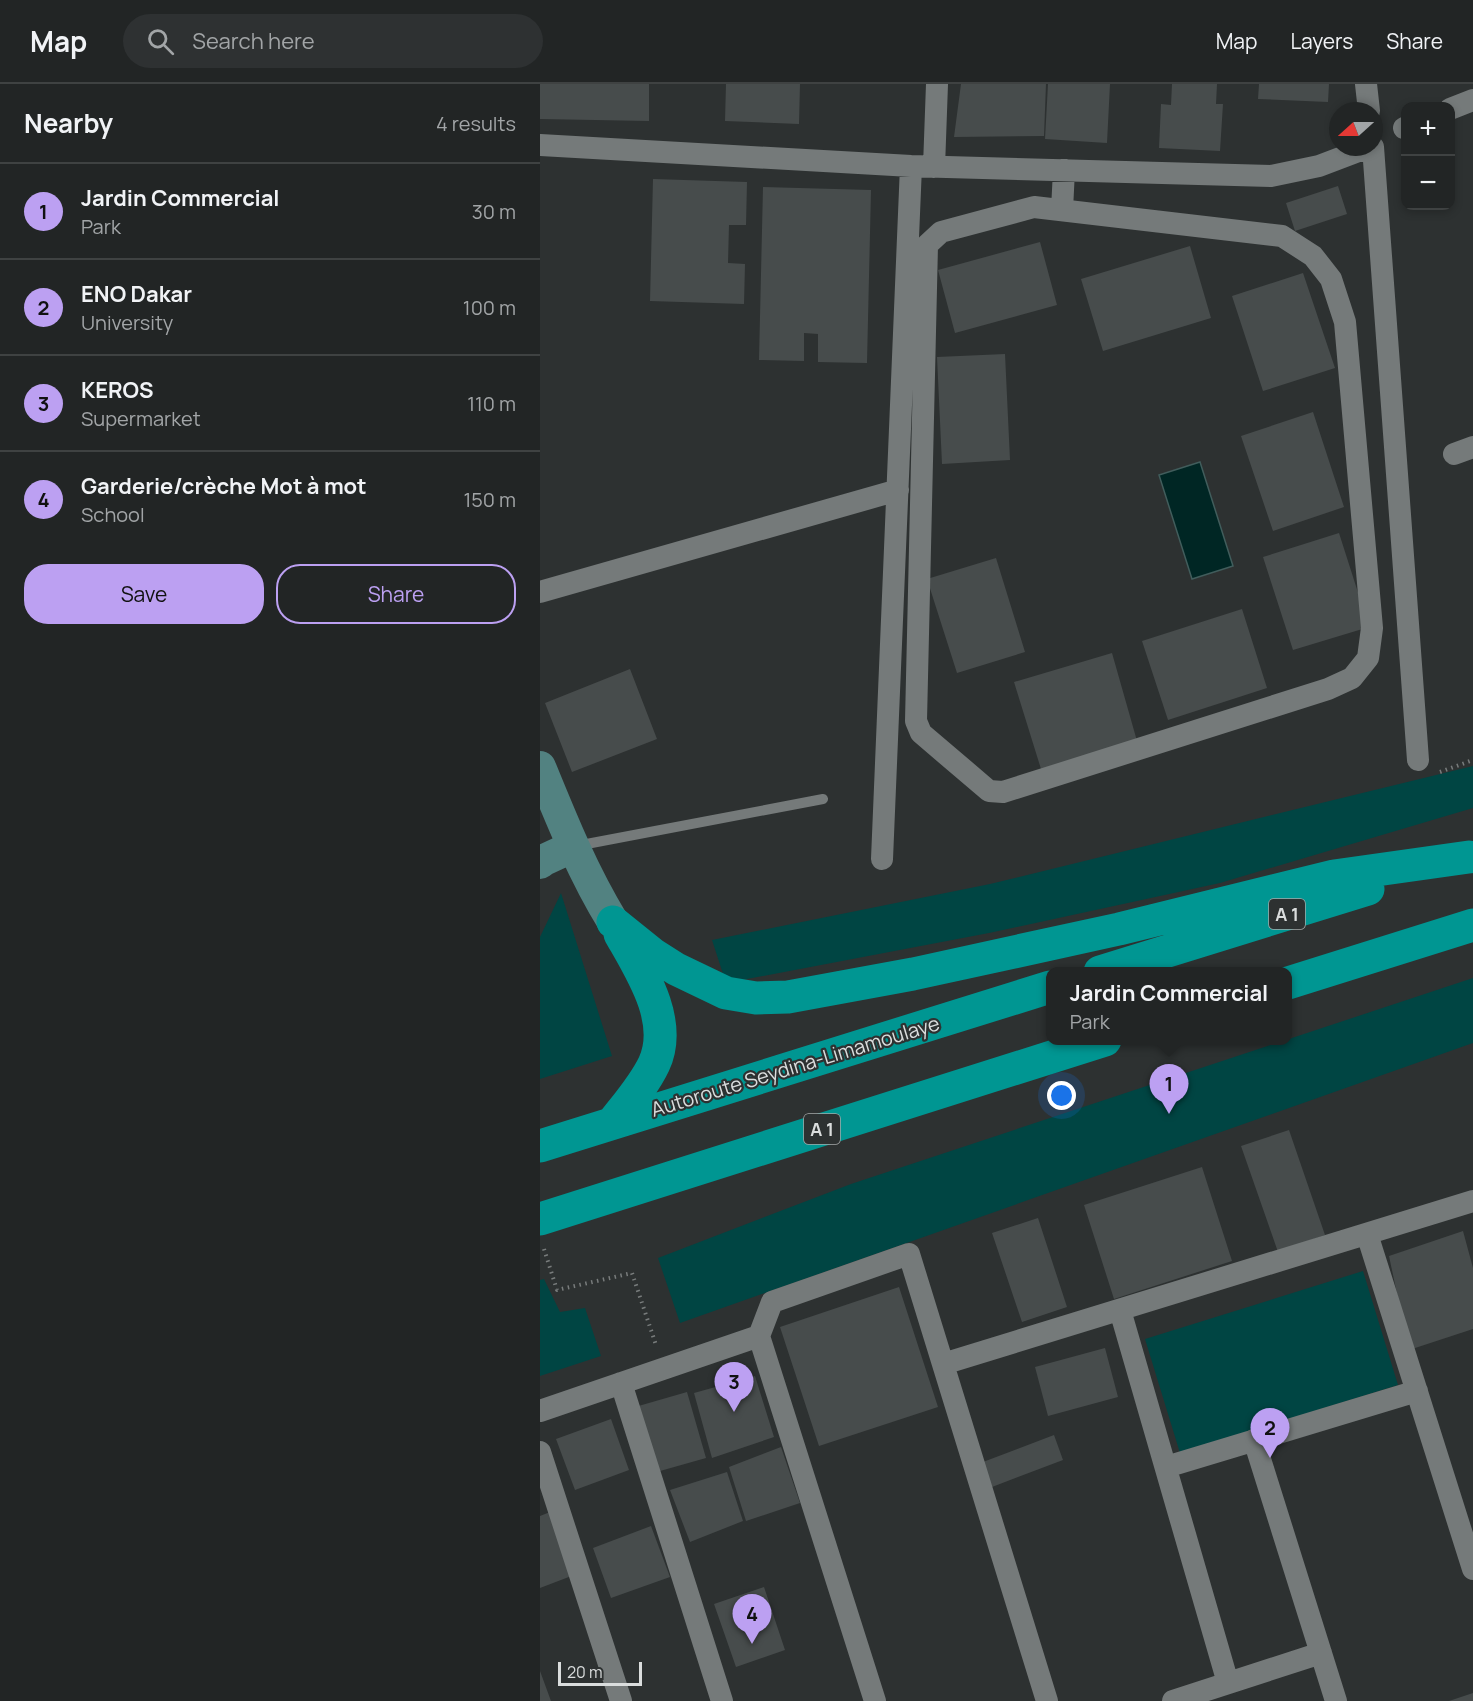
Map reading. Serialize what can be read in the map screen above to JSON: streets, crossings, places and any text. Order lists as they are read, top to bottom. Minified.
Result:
{"streets":{"highway":["A 1","Autoroute Seydina-Limamoulaye"]},"scale_bar":"20 m","north":"left","page":{"header":"Map","search":"Search here","nav":["Map","Layers","Share"],"heading":["Nearby","4 results"],"map_buttons":["+","−"],"list":[{"mark":"1","name":"Jardin Commercial","note":"Park","value":"30 m"},{"mark":"2","name":"ENO Dakar","note":"University","value":"100 m"},{"mark":"3","name":"KEROS","note":"Supermarket","value":"110 m"},{"mark":"4","name":"Garderie/crèche Mot à mot","note":"School","value":"150 m"}],"buttons":["Save","Share"],"popup":["Jardin Commercial","Park"],"pins":["1","3","2","4"],"scale":"20 m"}}
